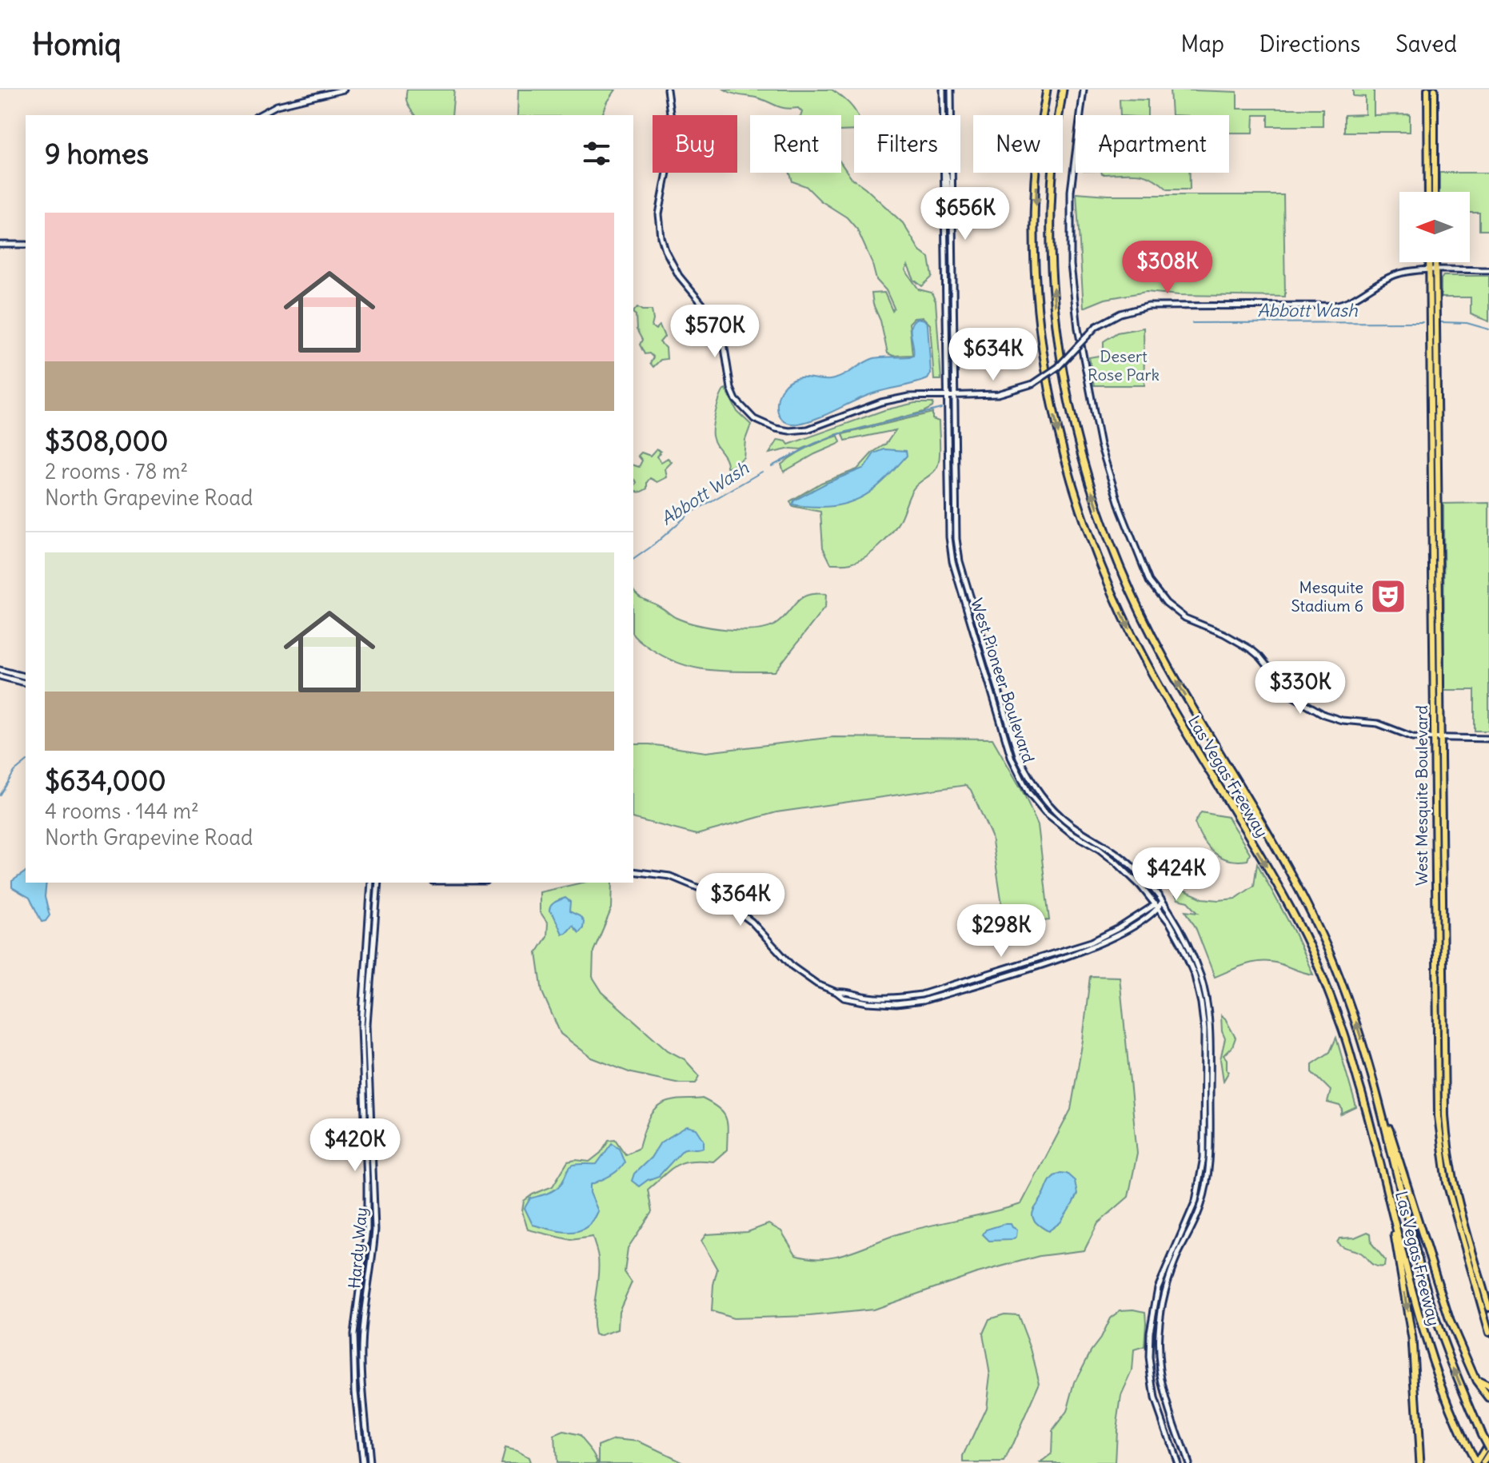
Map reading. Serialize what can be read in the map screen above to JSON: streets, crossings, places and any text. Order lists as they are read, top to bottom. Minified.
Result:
{"streets":{"highway":["Las Vegas Freeway"],"main road":["West Pioneer Boulevard","West Mesquite Boulevard","Hardy Way"]},"water":["Abbott Wash"],"parks":["Desert Rose Park"],"places":{"theatre":["Mesquite Stadium 6"]},"north":"left","page":{"header":"Homiq","nav":["Map","Directions","Saved"],"chip":["Buy","Rent","Filters","New","Apartment"],"heading":"9 homes","price":["$656K","$308K","$570K","$634K","$330K","$424K","$364K","$298K","$420K"],"list":[{"name":"$308,000","note":"2 rooms · 78 m² · North Grapevine Road"},{"name":"$634,000","note":"4 rooms · 144 m² · North Grapevine Road"}]}}
